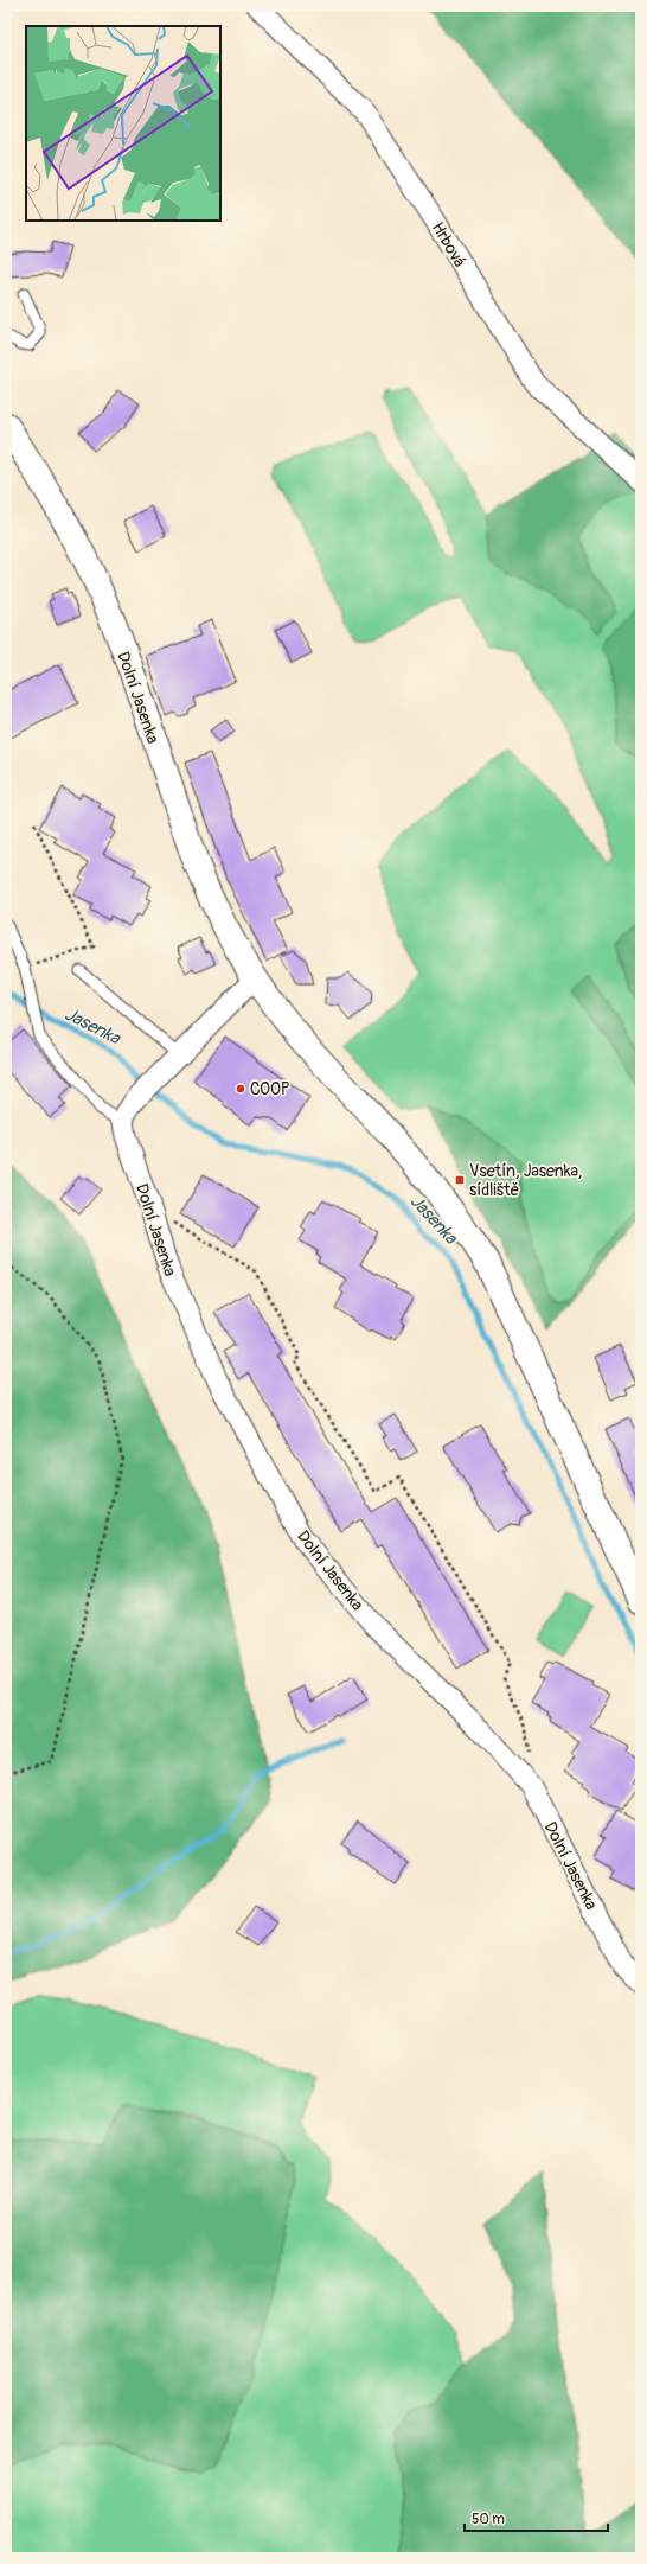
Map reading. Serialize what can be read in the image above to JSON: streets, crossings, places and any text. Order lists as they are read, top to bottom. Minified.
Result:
{"streets":{"street":["Hrbová","Dolní Jasenka"]},"water":["Jasenka"],"places":{"other":["COOP"],"transit":["Vsetín, Jasenka, sídliště"]},"scale_bar":"50 m"}
